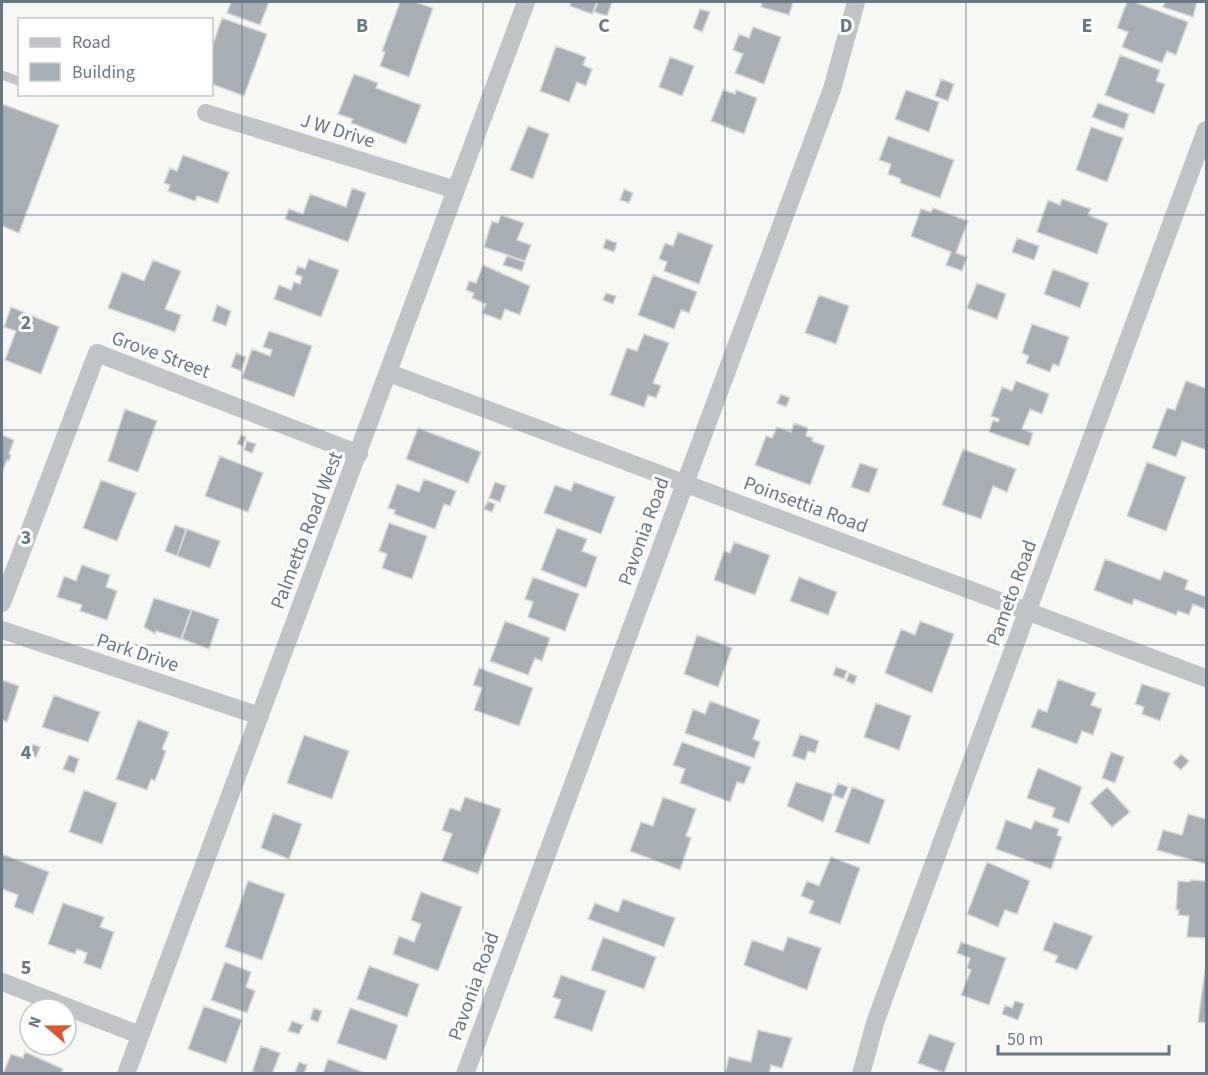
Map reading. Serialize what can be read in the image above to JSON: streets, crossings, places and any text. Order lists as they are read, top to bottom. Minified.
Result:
{"streets":{"street":["J W Drive","Grove Street","Poinsettia Road","Palmetto Road West","Pavonia Road","Pameto Road","Park Drive"]},"crossings":[["J W Drive","Palmetto Road West"],["Grove Street","Palmetto Road West"],["Poinsettia Road","Palmetto Road West"],["Poinsettia Road","Pavonia Road"],["Poinsettia Road","Pameto Road"],["Palmetto Road West","Park Drive"]],"legend":["Road","Building"],"scale_bar":"50 m","north":"left","grid":{"columns":["B","C","D","E"],"rows":["2","3","4","5"]}}
